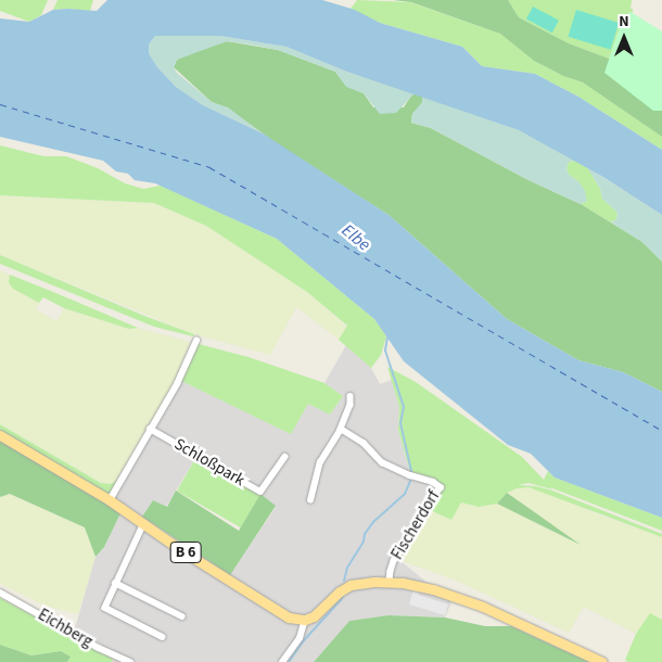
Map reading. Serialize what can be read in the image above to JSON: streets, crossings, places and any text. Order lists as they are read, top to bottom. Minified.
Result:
{"streets":{"main road":["B 6"],"street":["Schloßpark","Fischerdorf","Eichberg"]},"water":["Elbe"],"north":"top"}
